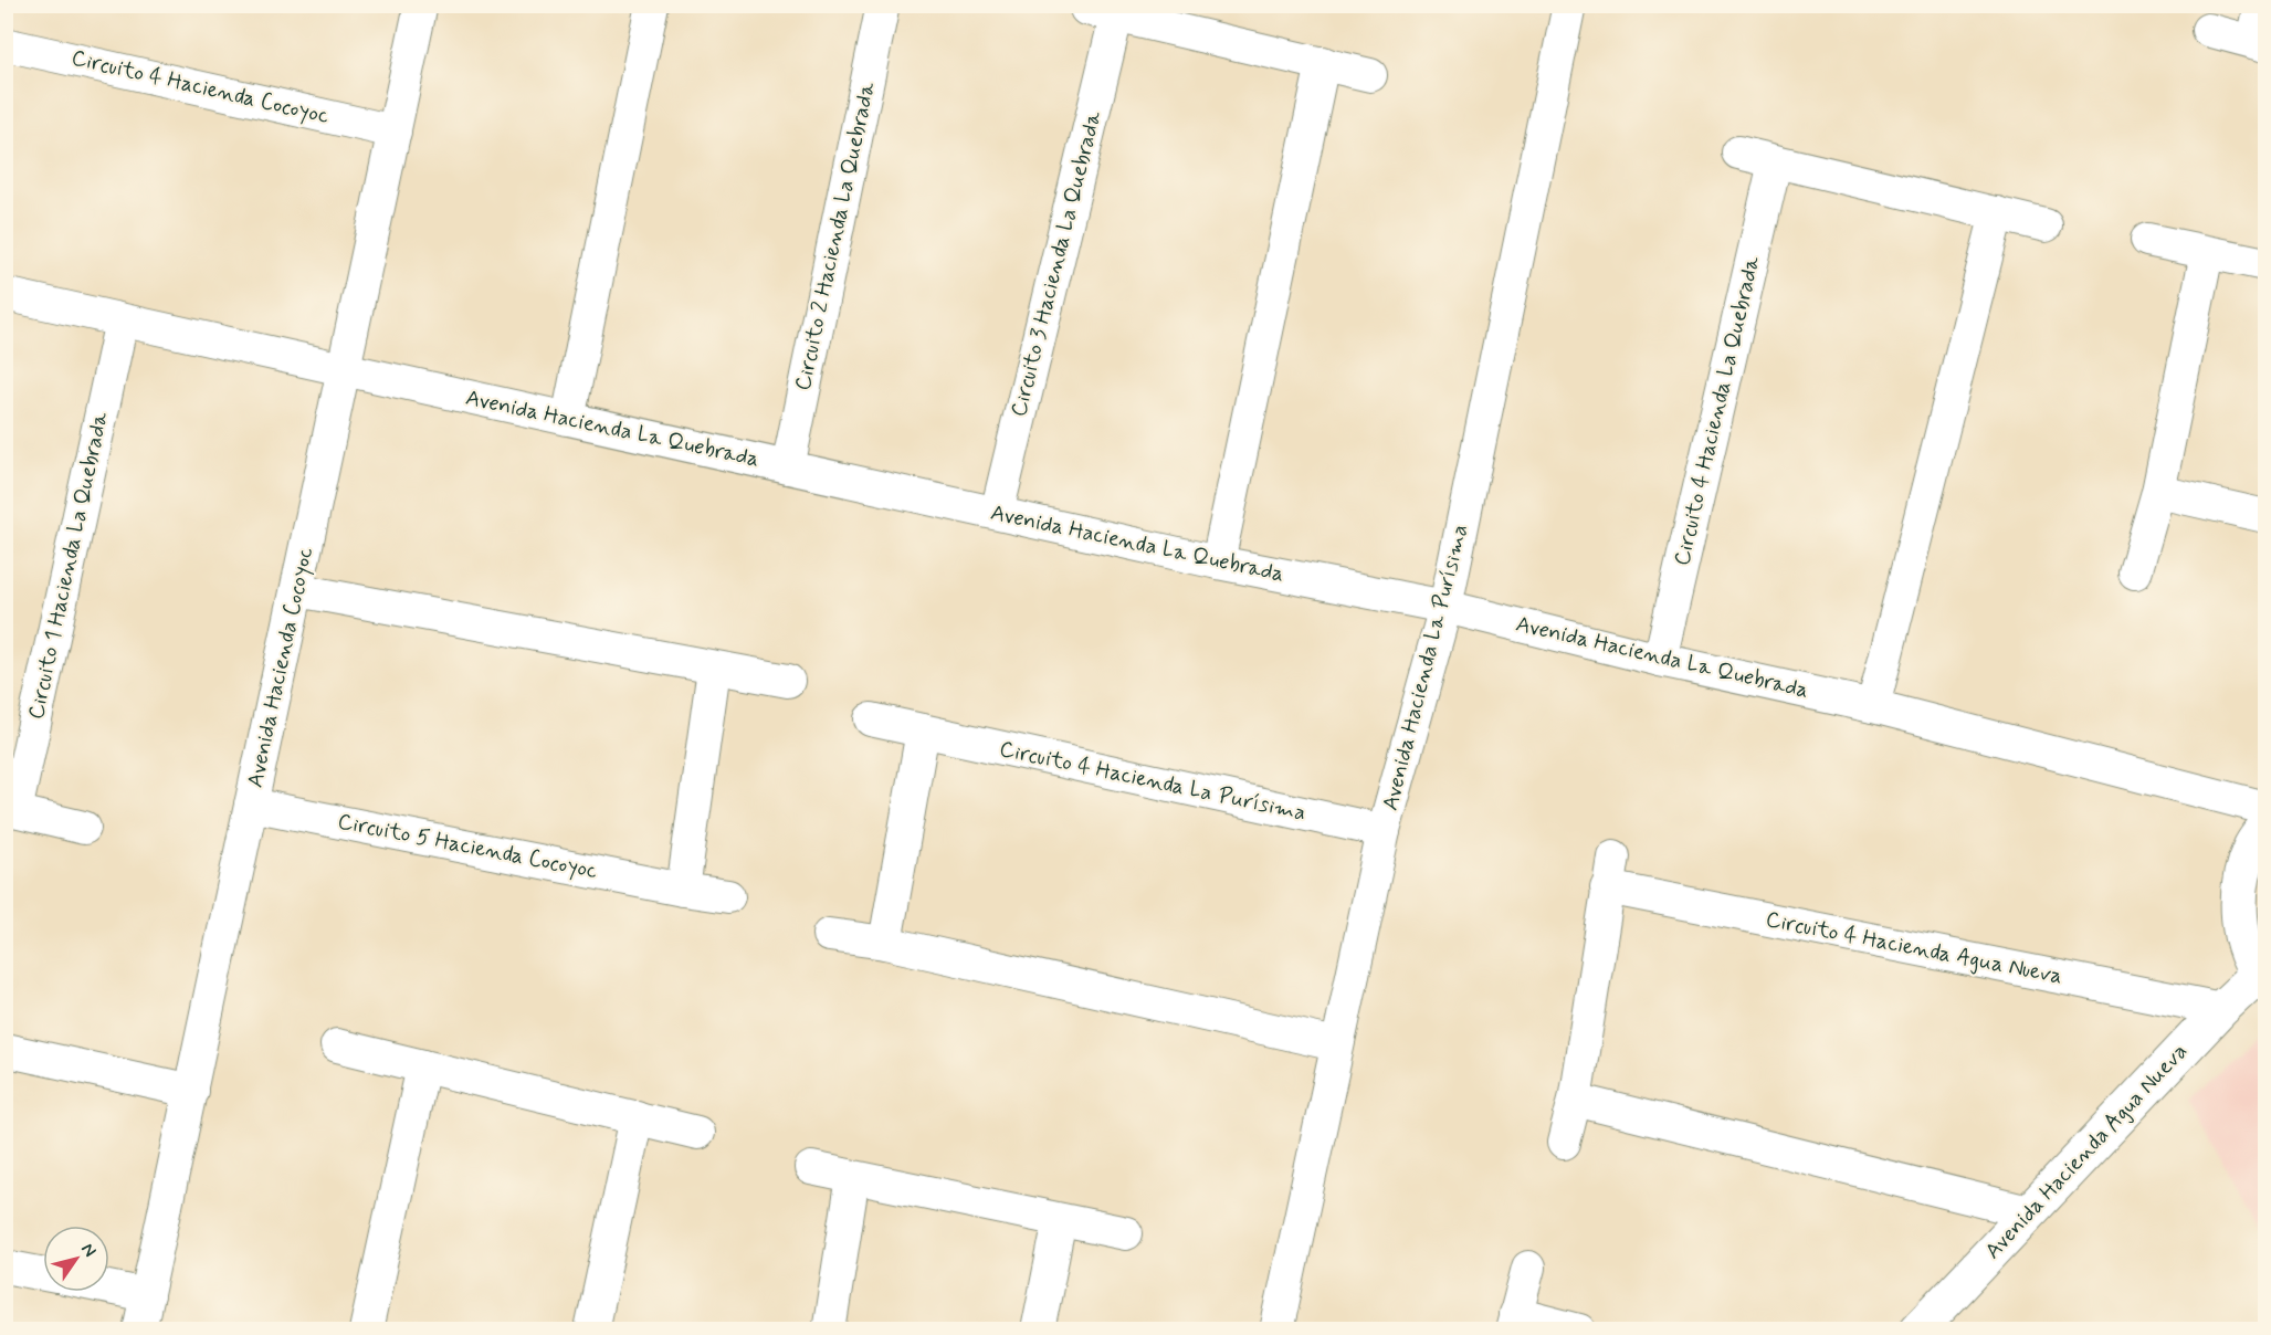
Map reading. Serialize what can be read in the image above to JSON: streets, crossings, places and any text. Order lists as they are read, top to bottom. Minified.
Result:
{"streets":{"street":["Circuito 4 Hacienda Cocoyoc","Circuito 2 Hacienda La Quebrada","Circuito 3 Hacienda La Quebrada","Circuito 4 Hacienda La Quebrada","Avenida Hacienda La Quebrada","Circuito 1 Hacienda La Quebrada","Avenida Hacienda Cocoyoc","Avenida Hacienda La Purísima","Circuito 4 Hacienda La Purísima","Circuito 5 Hacienda Cocoyoc","Circuito 4 Hacienda Agua Nueva","Avenida Hacienda Agua Nueva"]},"crossings":[["Circuito 4 Hacienda Cocoyoc","Avenida Hacienda Cocoyoc"],["Circuito 2 Hacienda La Quebrada","Avenida Hacienda La Quebrada"],["Circuito 3 Hacienda La Quebrada","Avenida Hacienda La Quebrada"],["Circuito 4 Hacienda La Quebrada","Avenida Hacienda La Quebrada"],["Avenida Hacienda La Quebrada","Circuito 1 Hacienda La Quebrada"],["Avenida Hacienda La Quebrada","Avenida Hacienda Cocoyoc"],["Avenida Hacienda La Quebrada","Avenida Hacienda La Purísima"],["Avenida Hacienda Cocoyoc","Circuito 5 Hacienda Cocoyoc"],["Avenida Hacienda La Purísima","Circuito 4 Hacienda La Purísima"],["Circuito 4 Hacienda Agua Nueva","Avenida Hacienda Agua Nueva"]],"north":"top right"}
